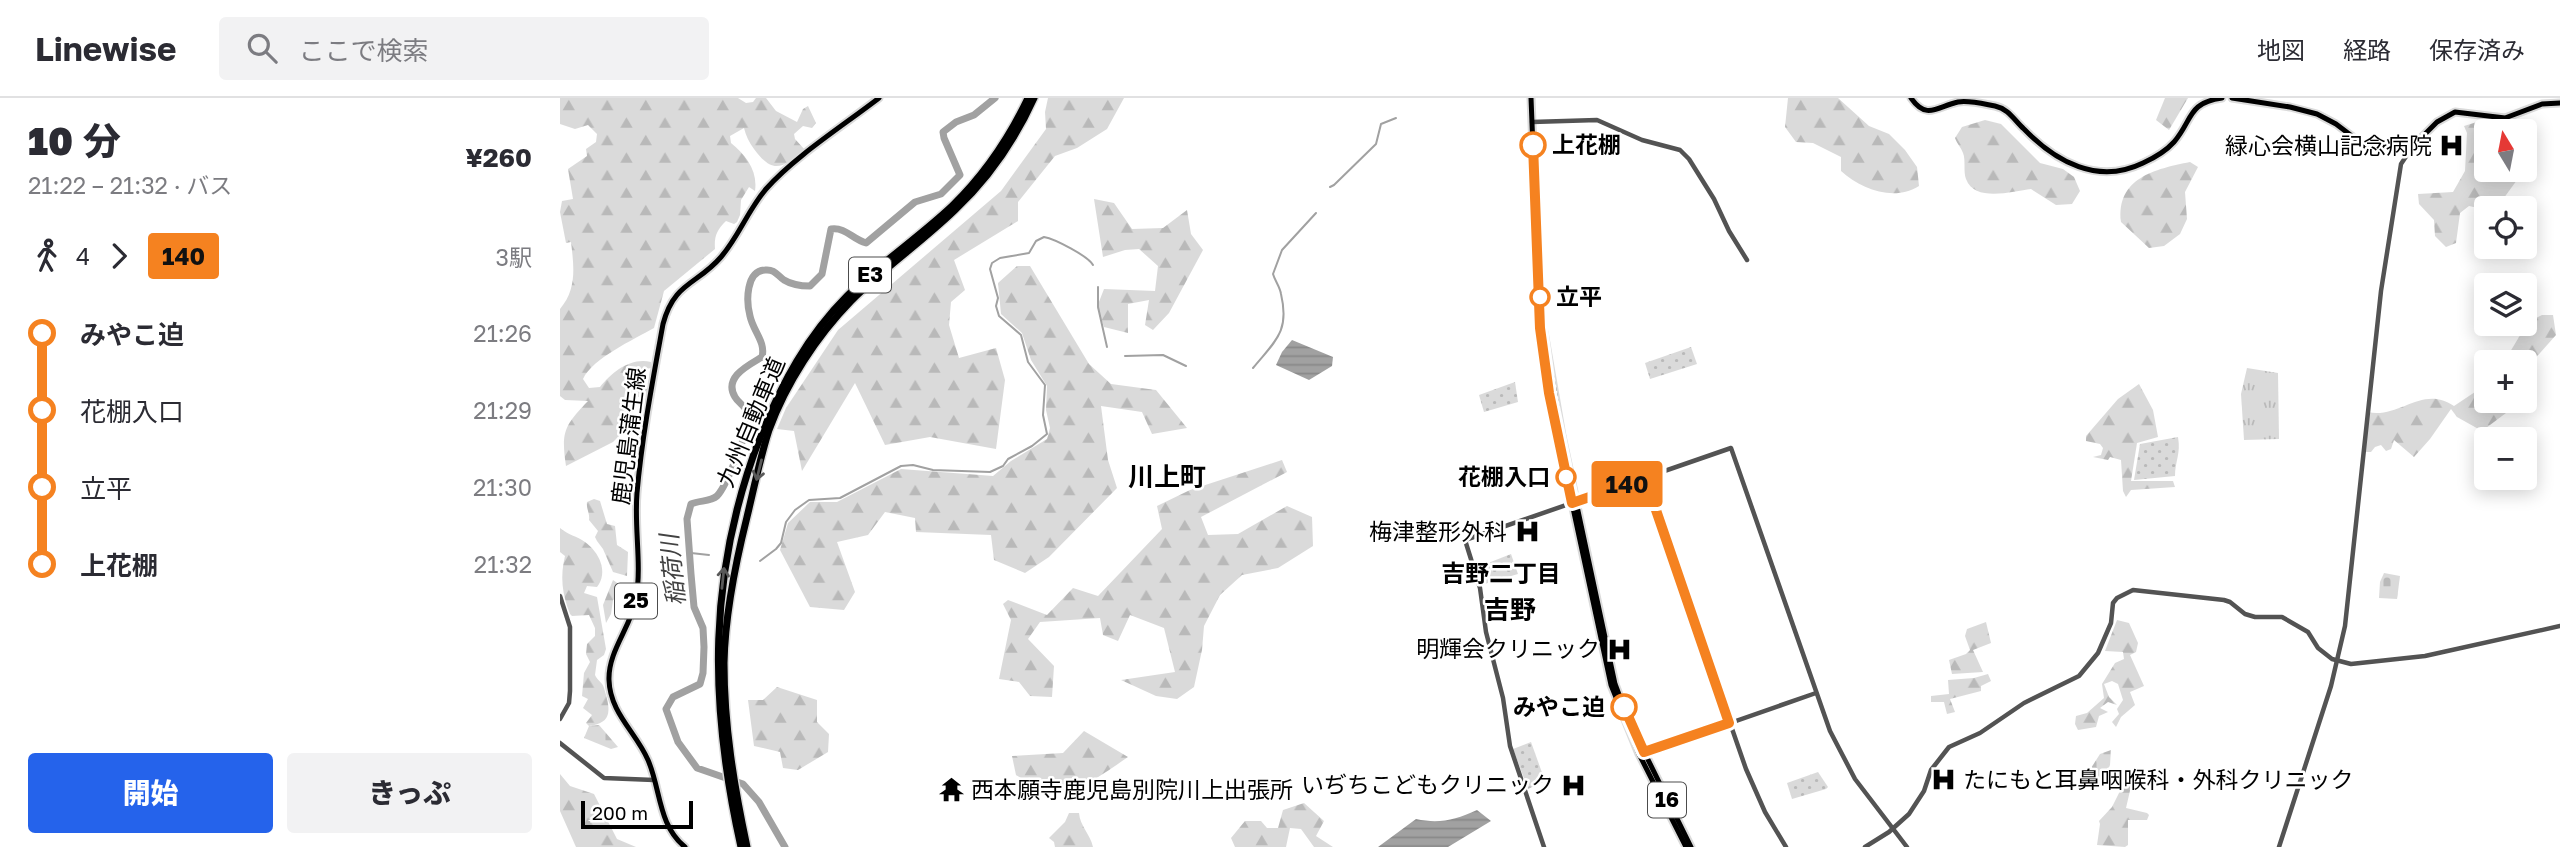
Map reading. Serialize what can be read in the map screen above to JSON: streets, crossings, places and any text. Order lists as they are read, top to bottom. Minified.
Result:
{"streets":{"highway":["E3","九州自動車道"],"main road":["鹿児島蒲生線","25","16"]},"districts":["川上町","吉野二丁目","吉野"],"water":["稲荷川"],"places":{"other":["上花棚","立平","花棚入口","みやこ迫"],"hospital":["緑心会横山記念病院","梅津整形外科","明輝会クリニック","たにもと耳鼻咽喉科・外科クリニック","いぢちこどもクリニック"],"temple":["西本願寺鹿児島別院川上出張所"]},"lines":["bus line 140"],"scale_bar":"200 m","north":"top","page":{"header":"Linewise","search":"ここで検索","nav":["地図","経路","保存済み"],"heading":["10 分","21:22 – 21:32 · バス","¥260"],"on_map":"140","map_buttons":["+","−"],"legs":["4","140","3駅"],"list":[{"name":"みやこ迫","value":"21:26"},{"name":"花棚入口","value":"21:29"},{"name":"立平","value":"21:30"},{"name":"上花棚","value":"21:32"}],"buttons":["開始","きっぷ"],"scale":"200 m"}}
